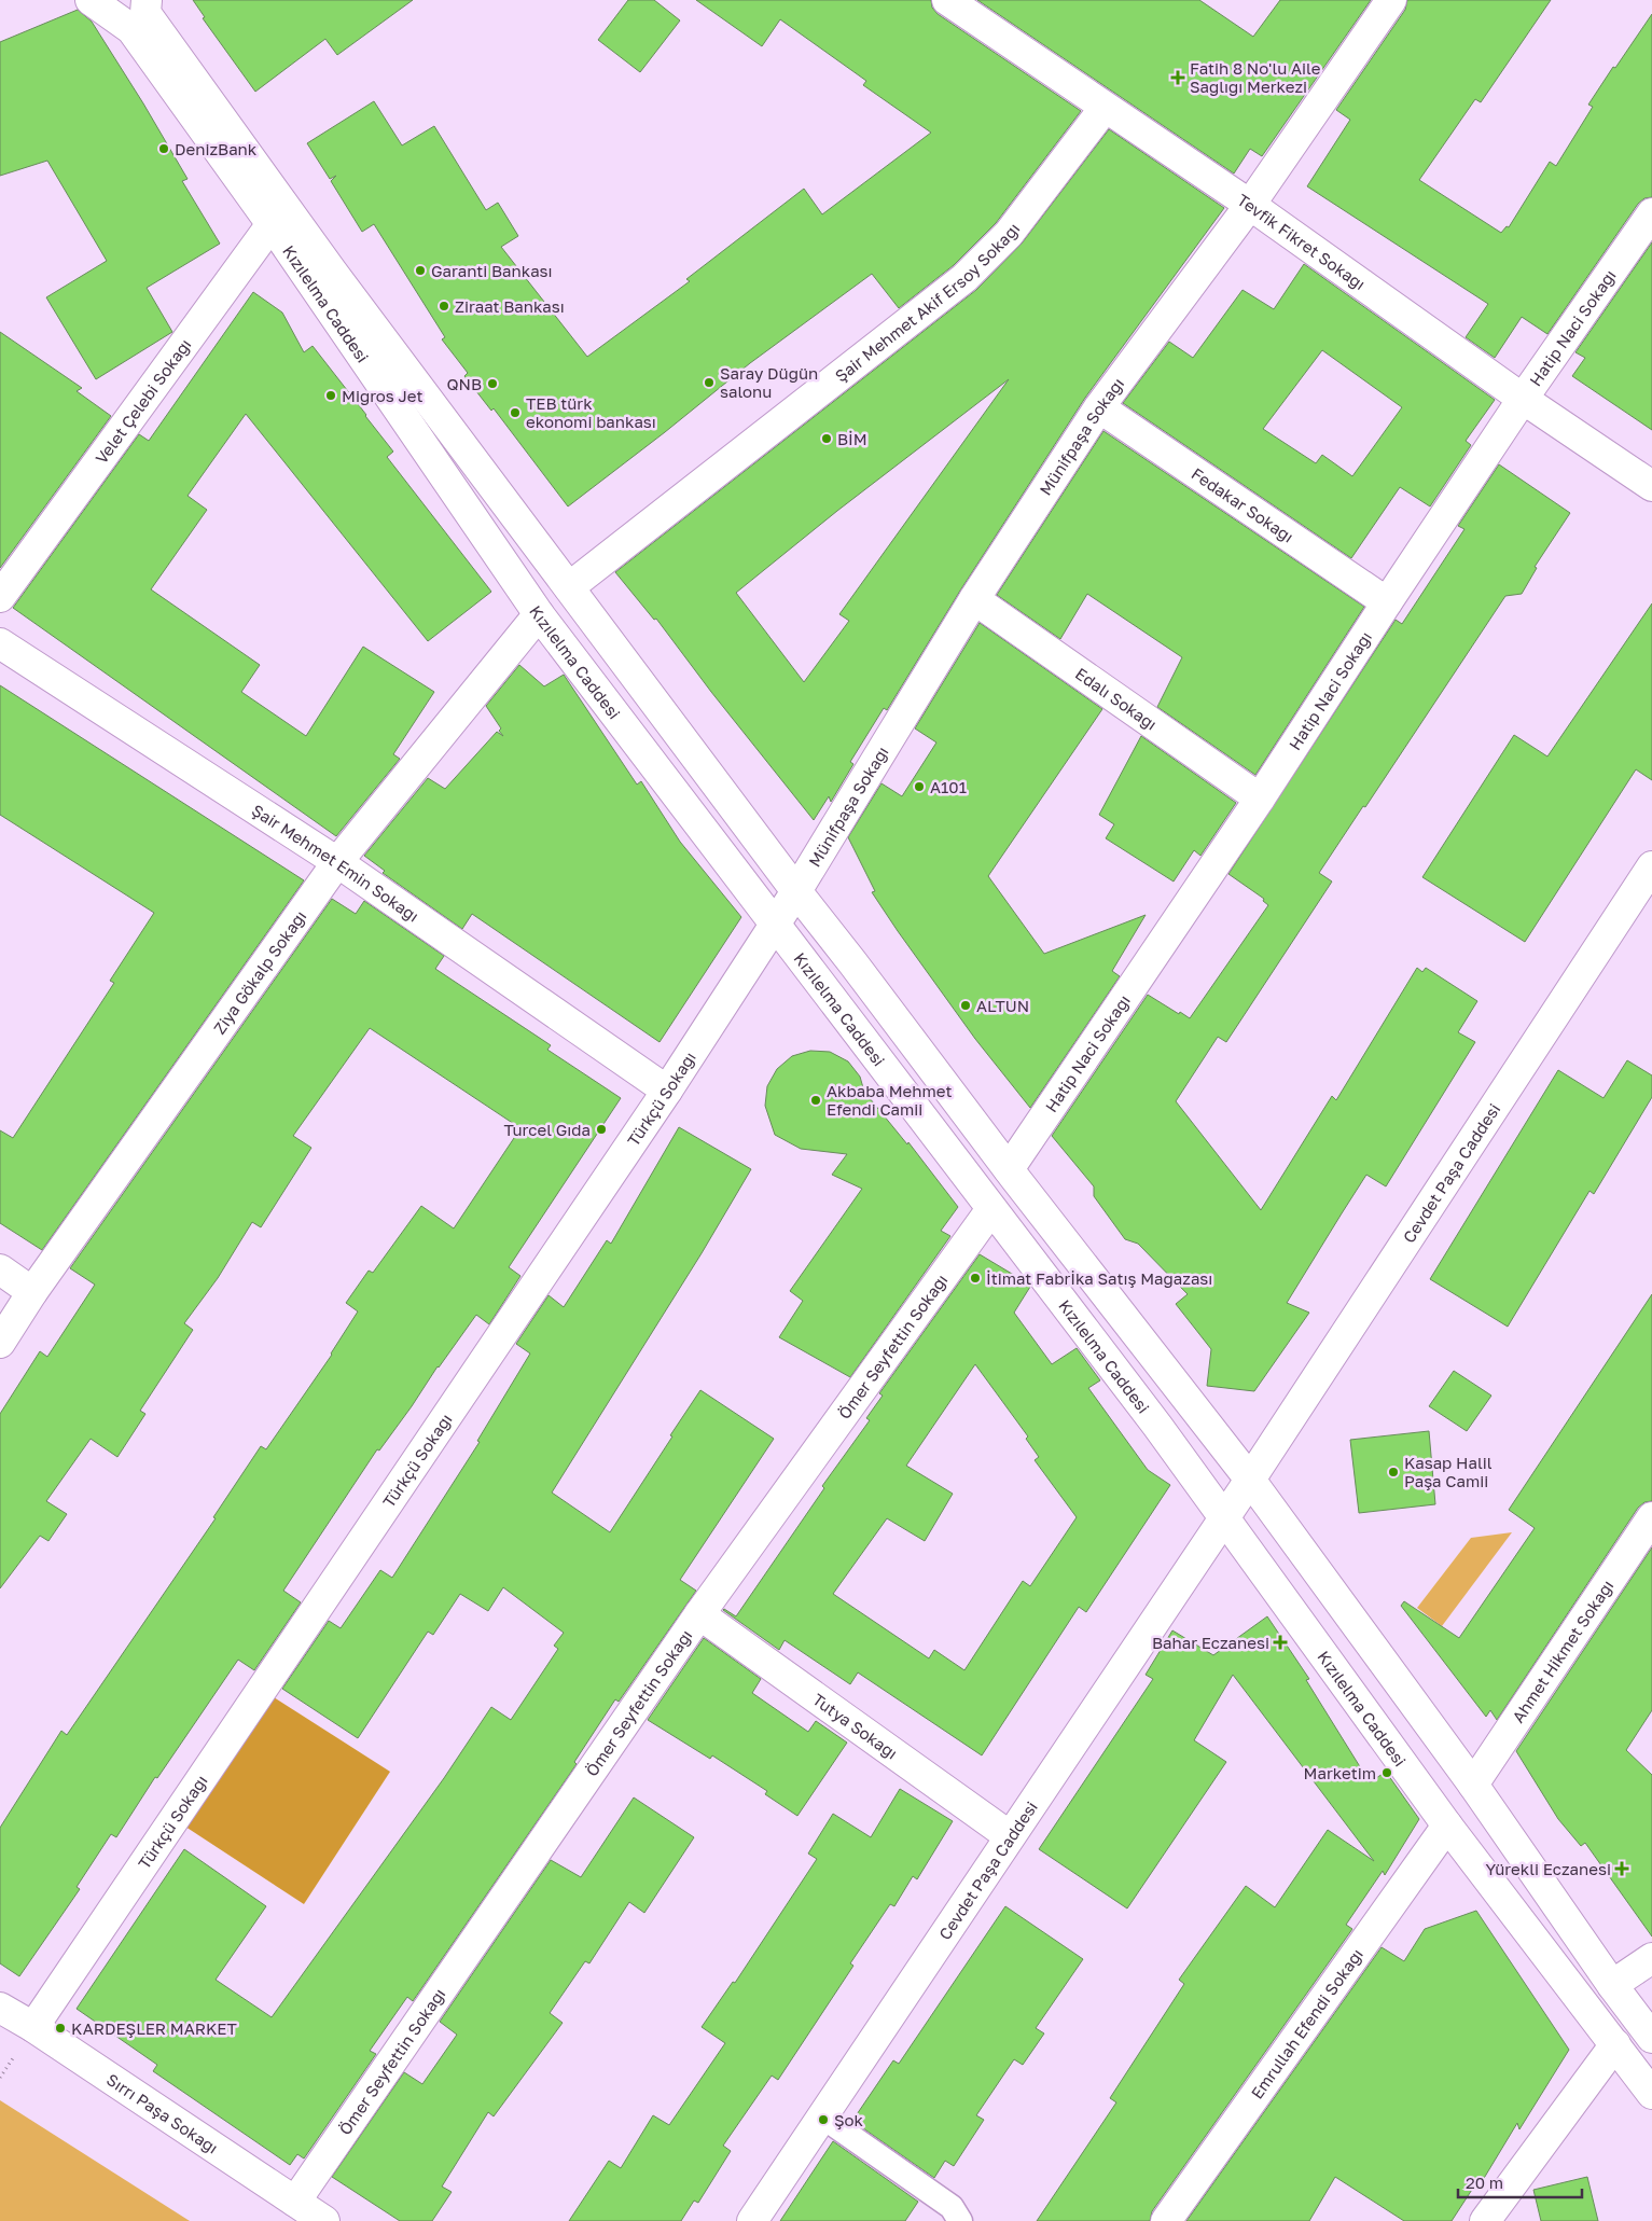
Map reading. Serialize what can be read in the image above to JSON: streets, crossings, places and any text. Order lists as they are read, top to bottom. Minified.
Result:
{"streets":{"street":["Tevfik Fikret Sokağı","Şair Mehmet Akif Ersoy Sokağı","Kızılelma Caddesi","Hatip Naci Sokağı","Velet Çelebi Sokağı","Münifpaşa Sokağı","Fedakar Sokağı","Edalı Sokağı","Şair Mehmet Emin Sokağı","Ziya Gökalp Sokağı","Türkçü Sokağı","Cevdet Paşa Caddesi","Ömer Seyfettin Sokağı","Ahmet Hikmet Sokağı","Tutya Sokağı","Emrullah Efendi Sokağı","Sırrı Paşa Sokağı"]},"crossings":[["Tevfik Fikret Sokağı","Şair Mehmet Akif Ersoy Sokağı"],["Tevfik Fikret Sokağı","Hatip Naci Sokağı"],["Tevfik Fikret Sokağı","Münifpaşa Sokağı"],["Şair Mehmet Akif Ersoy Sokağı","Kızılelma Caddesi"],["Şair Mehmet Akif Ersoy Sokağı","Ziya Gökalp Sokağı"],["Kızılelma Caddesi","Hatip Naci Sokağı"],["Kızılelma Caddesi","Velet Çelebi Sokağı"],["Kızılelma Caddesi","Münifpaşa Sokağı"],["Kızılelma Caddesi","Ziya Gökalp Sokağı"],["Kızılelma Caddesi","Türkçü Sokağı"],["Kızılelma Caddesi","Cevdet Paşa Caddesi"],["Kızılelma Caddesi","Ömer Seyfettin Sokağı"],["Kızılelma Caddesi","Ahmet Hikmet Sokağı"],["Kızılelma Caddesi","Emrullah Efendi Sokağı"],["Hatip Naci Sokağı","Fedakar Sokağı"],["Hatip Naci Sokağı","Edalı Sokağı"],["Münifpaşa Sokağı","Fedakar Sokağı"],["Münifpaşa Sokağı","Edalı Sokağı"],["Münifpaşa Sokağı","Türkçü Sokağı"],["Şair Mehmet Emin Sokağı","Ziya Gökalp Sokağı"],["Şair Mehmet Emin Sokağı","Türkçü Sokağı"],["Türkçü Sokağı","Sırrı Paşa Sokağı"],["Cevdet Paşa Caddesi","Tutya Sokağı"],["Ömer Seyfettin Sokağı","Tutya Sokağı"],["Ömer Seyfettin Sokağı","Sırrı Paşa Sokağı"]],"places":{"health":["Fatih 8 No'lu Aile Sağlığı Merkezi","Bahar Eczanesi","Yürekli Eczanesi"],"other":["DenizBank","Garanti Bankası","Ziraat Bankası","Saray Düğün salonu","QNB","Migros Jet","TEB türk ekonomi bankası","BİM","A101","ALTUN","Akbaba Mehmet Efendi Camii","Turcel Gıda","İtimat Fabrİka Satış Mağazası","Kasap Halil Paşa Camii","Marketim","KARDEŞLER MARKET","Şok"]},"scale_bar":"20 m"}
